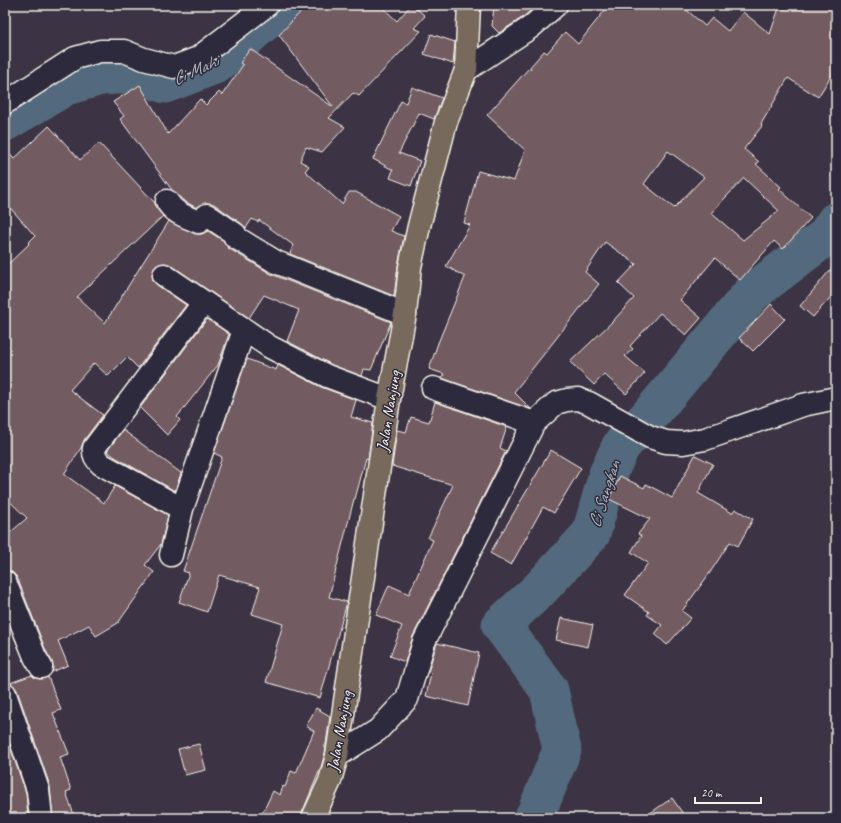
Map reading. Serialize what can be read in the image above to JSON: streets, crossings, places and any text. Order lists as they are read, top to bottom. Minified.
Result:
{"streets":{"main road":["Jalan Nanjung"]},"water":["Ci Mahi","Ci Sangkan"],"scale_bar":"20 m"}
